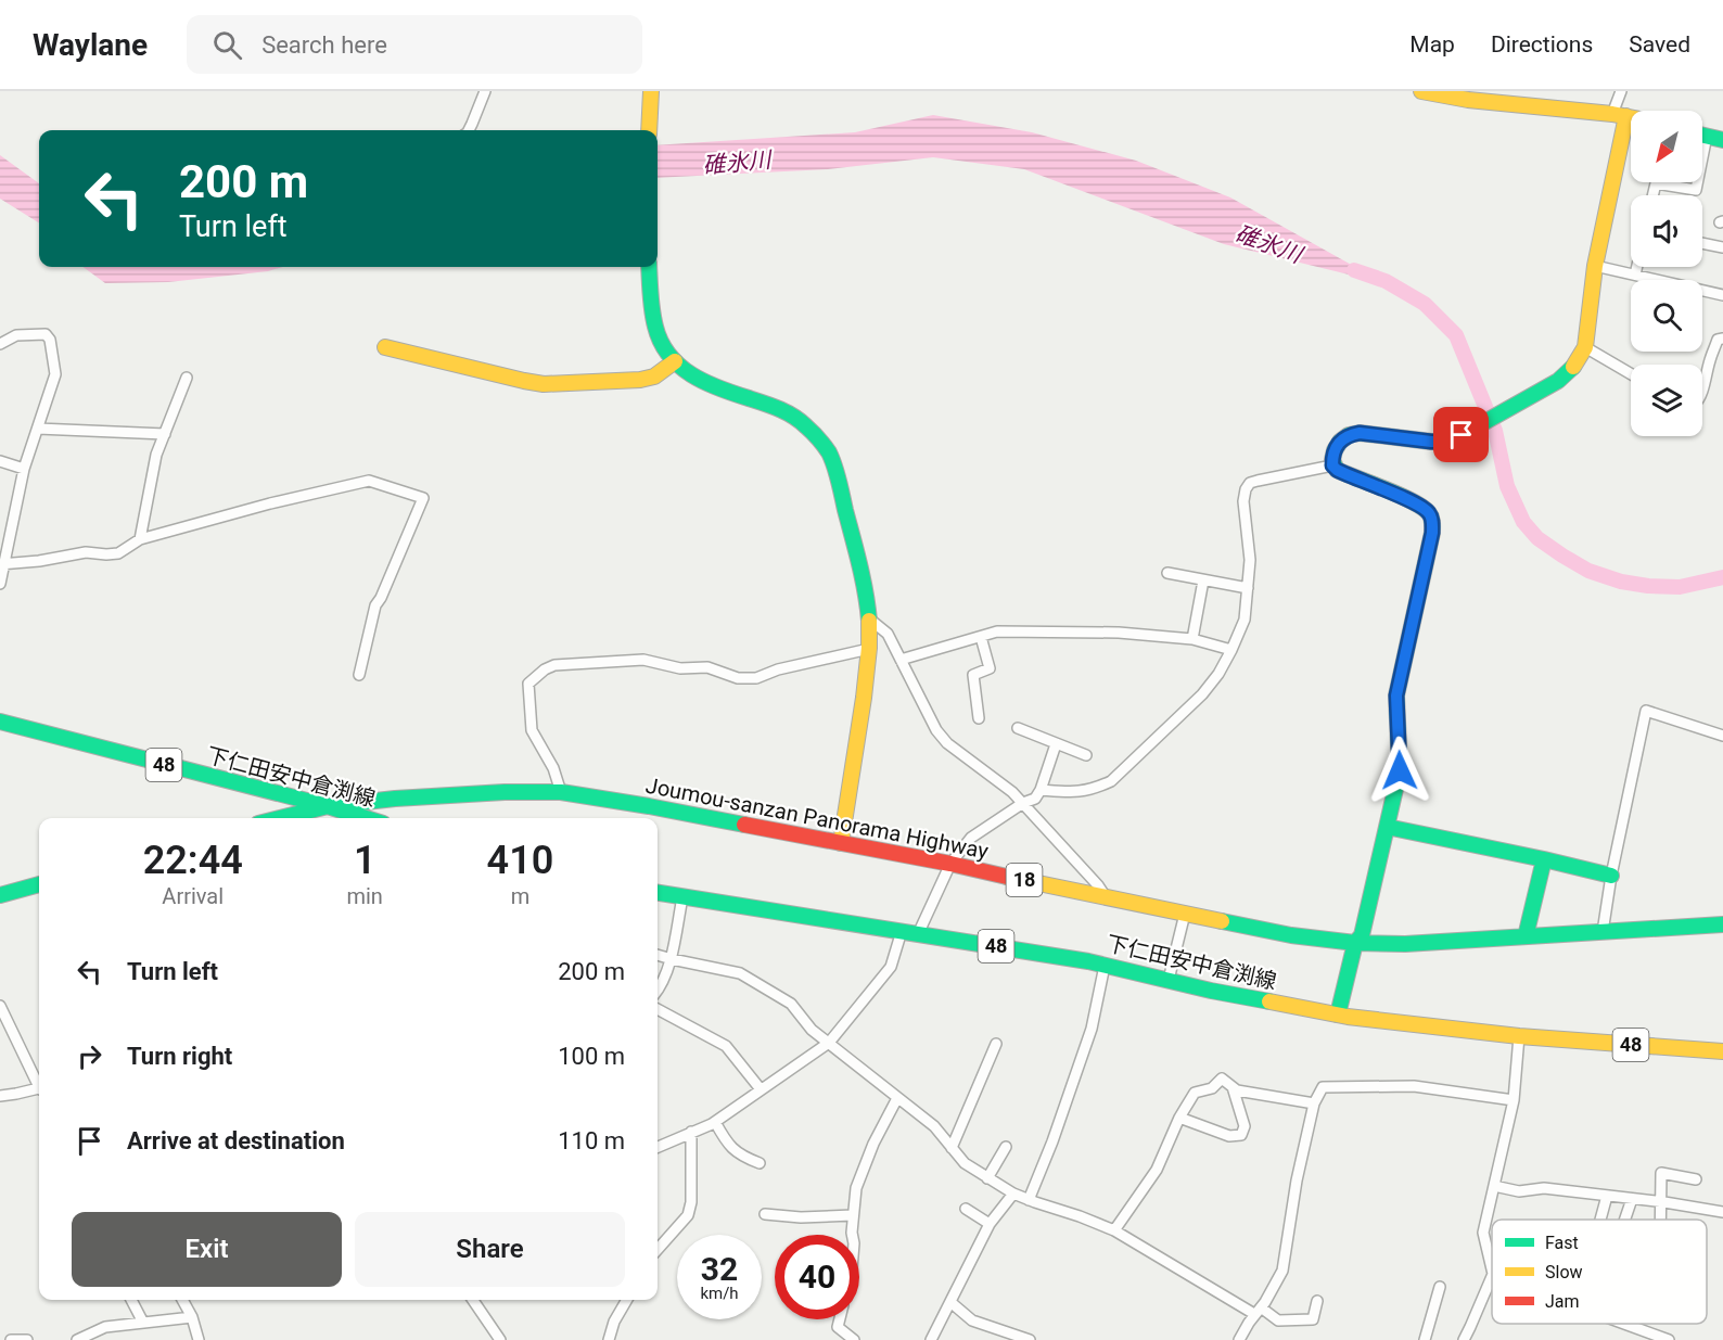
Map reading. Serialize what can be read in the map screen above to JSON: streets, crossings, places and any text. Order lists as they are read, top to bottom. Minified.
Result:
{"streets":{"main road":["48","下仁田安中倉渕線","Joumou-sanzan Panorama Highway","18"]},"crossings":[["下仁田安中倉渕線","Joumou-sanzan Panorama Highway"],["下仁田安中倉渕線","18"],["Joumou-sanzan Panorama Highway","18"]],"water":["碓氷川"],"legend":["Fast","Slow","Jam"],"north":"bottom left","page":{"header":"Waylane","search":"Search here","nav":["Map","Directions","Saved"],"turn":["200 m","Turn left"],"eta":["22:44","Arrival","1","min","410","m"],"list":[{"name":"Turn left","value":"200 m"},{"name":"Turn right","value":"100 m"},{"name":"Arrive at destination","value":"110 m"}],"buttons":["Exit","Share"],"speed":"32 km/h","limit":"40"}}
